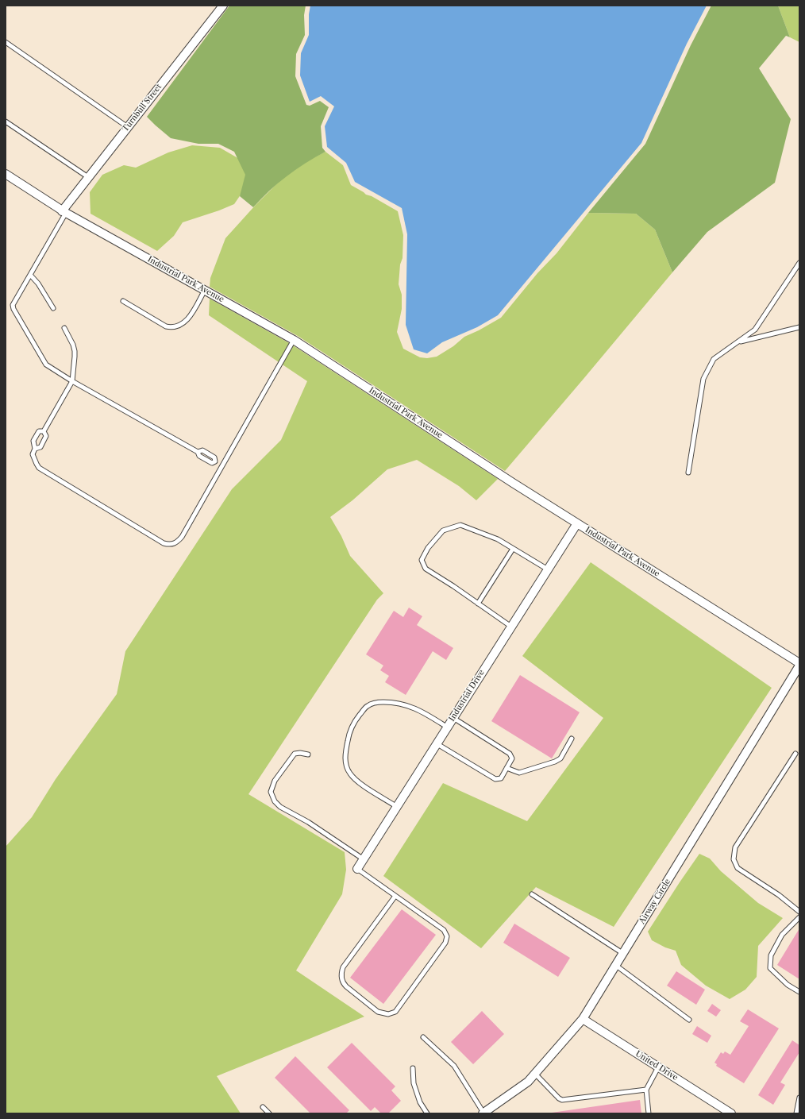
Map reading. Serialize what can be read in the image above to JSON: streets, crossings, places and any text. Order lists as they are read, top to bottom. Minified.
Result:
{"streets":{"street":["Turnbull Street","Industrial Park Avenue","Industrial Drive","Airway Circle","United Drive"]},"crossings":[["Turnbull Street","Industrial Park Avenue"],["Industrial Park Avenue","Industrial Drive"],["Industrial Park Avenue","Airway Circle"],["Airway Circle","United Drive"]]}
